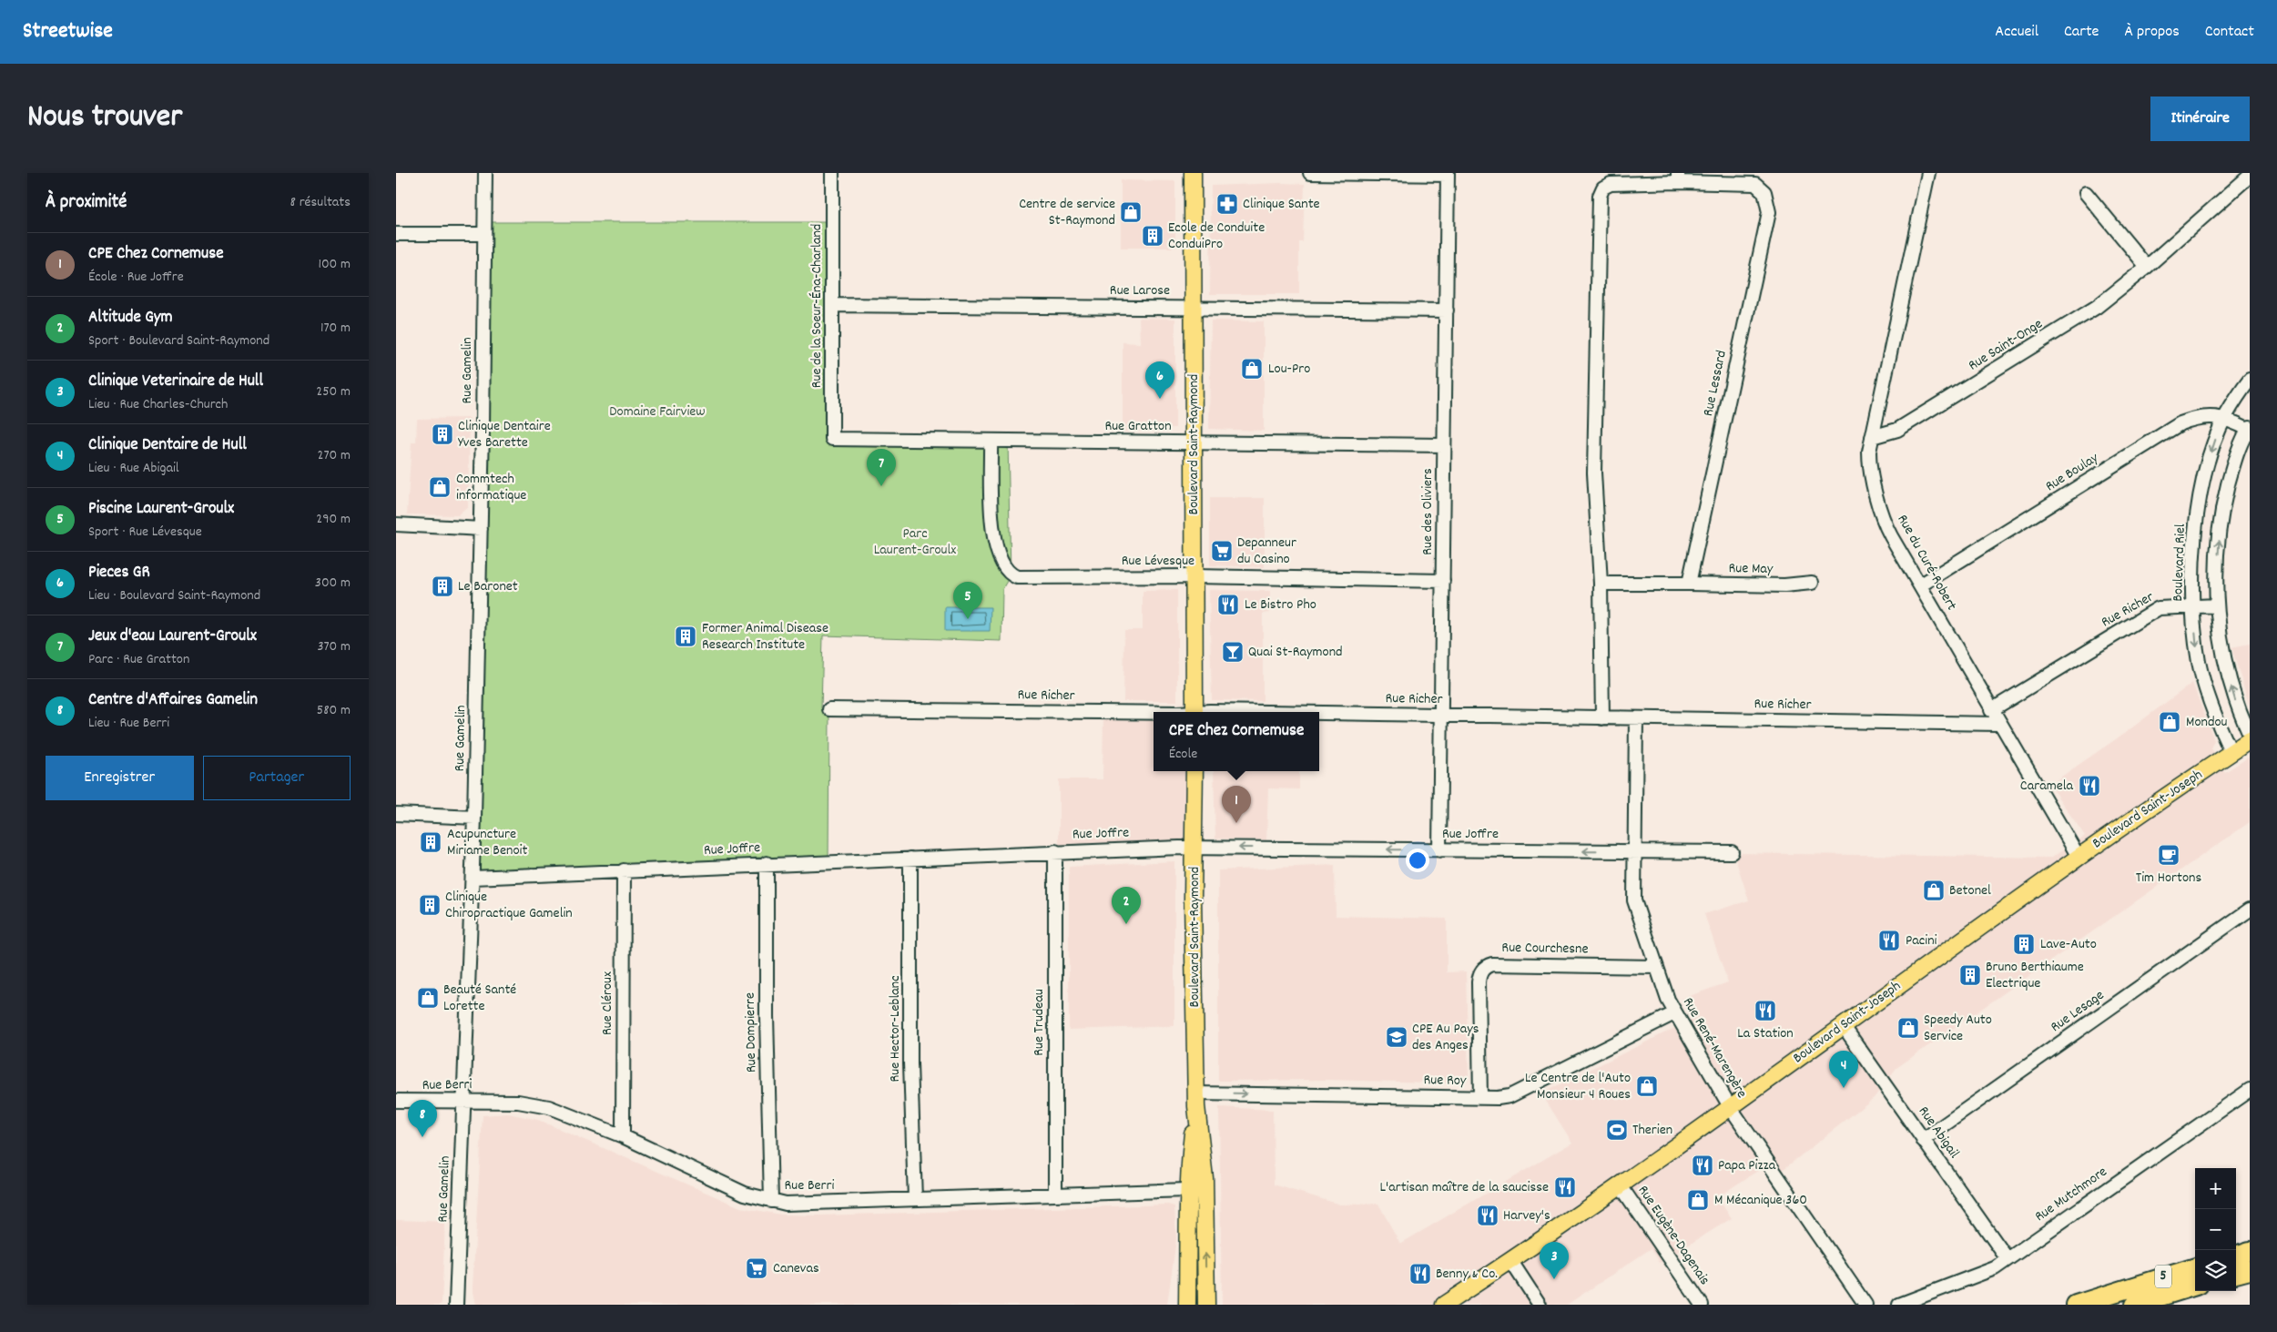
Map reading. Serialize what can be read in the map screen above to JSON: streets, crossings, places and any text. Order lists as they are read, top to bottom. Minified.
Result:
{"streets":{"highway":["5"],"main road":["Boulevard Saint-Raymond","Boulevard Saint-Joseph"],"street":["Rue Larose","Rue de la Soeur-Éna-Charland","Rue Saint-Onge","Rue Gamelin","Rue Lessard","Rue Gratton","Rue Boulay","Rue des Oliviers","Rue Lévesque","Rue du Curé-Robert","Boulevard Riel","Rue May","Rue Richer","Rue Joffre","Rue Courchesne","Rue Cléroux","Rue Lesage","Rue Trudeau","Rue Hector-Leblanc","Rue Dompierre","Rue René-Marengère","Rue Roy","Rue Berri","Rue Abigail","Rue Mutchmore","Rue Eugène-Dagenais"]},"crossings":[["Rue Larose","Rue de la Soeur-Éna-Charland"],["Rue Larose","Boulevard Saint-Raymond"],["Rue Larose","Rue des Oliviers"],["Rue de la Soeur-Éna-Charland","Rue Gratton"],["Rue Saint-Onge","Rue du Curé-Robert"],["Rue Gamelin","Rue Joffre"],["Rue Gamelin","Rue Berri"],["Rue Lessard","Rue May"],["Rue Lessard","Rue Richer"],["Rue Gratton","Boulevard Saint-Raymond"],["Rue Gratton","Rue des Oliviers"],["Rue Gratton","Rue Lévesque"],["Boulevard Saint-Raymond","Rue Lévesque"],["Boulevard Saint-Raymond","Rue Joffre"],["Boulevard Saint-Raymond","Rue Roy"],["Boulevard Saint-Raymond","Rue Berri"],["Rue Boulay","Rue du Curé-Robert"],["Rue Boulay","Boulevard Riel"],["Rue des Oliviers","Rue Lévesque"],["Rue des Oliviers","Rue Richer"],["Rue des Oliviers","Rue Joffre"],["Rue du Curé-Robert","Rue Richer"],["Rue du Curé-Robert","Boulevard Saint-Joseph"],["Boulevard Riel","Rue Richer"],["Boulevard Riel","Boulevard Saint-Joseph"],["Rue Richer","Rue René-Marengère"],["Boulevard Saint-Joseph","Rue René-Marengère"],["Boulevard Saint-Joseph","Rue Abigail"],["Boulevard Saint-Joseph","Rue Eugène-Dagenais"],["Rue Joffre","Rue Cléroux"],["Rue Joffre","Rue Trudeau"],["Rue Joffre","Rue Hector-Leblanc"],["Rue Joffre","Rue Dompierre"],["Rue Joffre","Rue René-Marengère"],["Rue Courchesne","Rue René-Marengère"],["Rue Courchesne","Rue Roy"],["Rue Cléroux","Rue Berri"],["Rue Lesage","Rue Abigail"],["Rue Trudeau","Rue Berri"],["Rue Hector-Leblanc","Rue Berri"],["Rue Dompierre","Rue Berri"],["Rue René-Marengère","Rue Roy"],["Rue Abigail","Rue Mutchmore"]],"one_way":["Rue Roy"],"parks":["Domaine Fairview","Parc Laurent-Groulx"],"places":{"pharmacy":["Clinique Sante"],"shop":["Centre de service St-Raymond","Lou-Pro","Commtech informatique","Mondou","Betonel","Beauté Santé Lorette","Speedy Auto Service","Le Centre de l'Auto Monsieur 4 Roues","M Mécanique 360"],"building":["Ecole de Conduite ConduiPro","Clinique Dentaire Yves Barette","Le Baronet","Former Animal Disease Research Institute","Acupuncture Miriame Benoit","Clinique Chiropractique Gamelin","Lave-Auto","Bruno Berthiaume Electrique"],"supermarket":["Depanneur du Casino","Canevas"],"restaurant":["Le Bistro Pho","Caramela","Pacini","La Station","Papa Pizza","L'artisan maître de la saucisse","Harvey's","Benny & Co."],"bar":["Quai St-Raymond"],"cafe":["Tim Hortons"],"school or university":["CPE Au Pays des Anges"],"sports":["Therien"]},"page":{"header":"Streetwise","nav":["Accueil","Carte","À propos","Contact"],"title":"Nous trouver","buttons":["Itinéraire",["Enregistrer","Partager"]],"heading":["À proximité","8 résultats"],"list":[{"mark":"1","name":"CPE Chez Cornemuse","note":"École · Rue Joffre","value":"100 m"},{"mark":"2","name":"Altitude Gym","note":"Sport · Boulevard Saint-Raymond","value":"170 m"},{"mark":"3","name":"Clinique Veterinaire de Hull","note":"Lieu · Rue Charles-Church","value":"250 m"},{"mark":"4","name":"Clinique Dentaire de Hull","note":"Lieu · Rue Abigail","value":"270 m"},{"mark":"5","name":"Piscine Laurent-Groulx","note":"Sport · Rue Lévesque","value":"290 m"},{"mark":"6","name":"Pieces GR","note":"Lieu · Boulevard Saint-Raymond","value":"300 m"},{"mark":"7","name":"Jeux d'eau Laurent-Groulx","note":"Parc · Rue Gratton","value":"370 m"},{"mark":"8","name":"Centre d'Affaires Gamelin","note":"Lieu · Rue Berri","value":"580 m"}],"pins":["6","7","5","1","2","4","8","3"],"popup":["CPE Chez Cornemuse","École"],"map_buttons":["+","−"]}}
